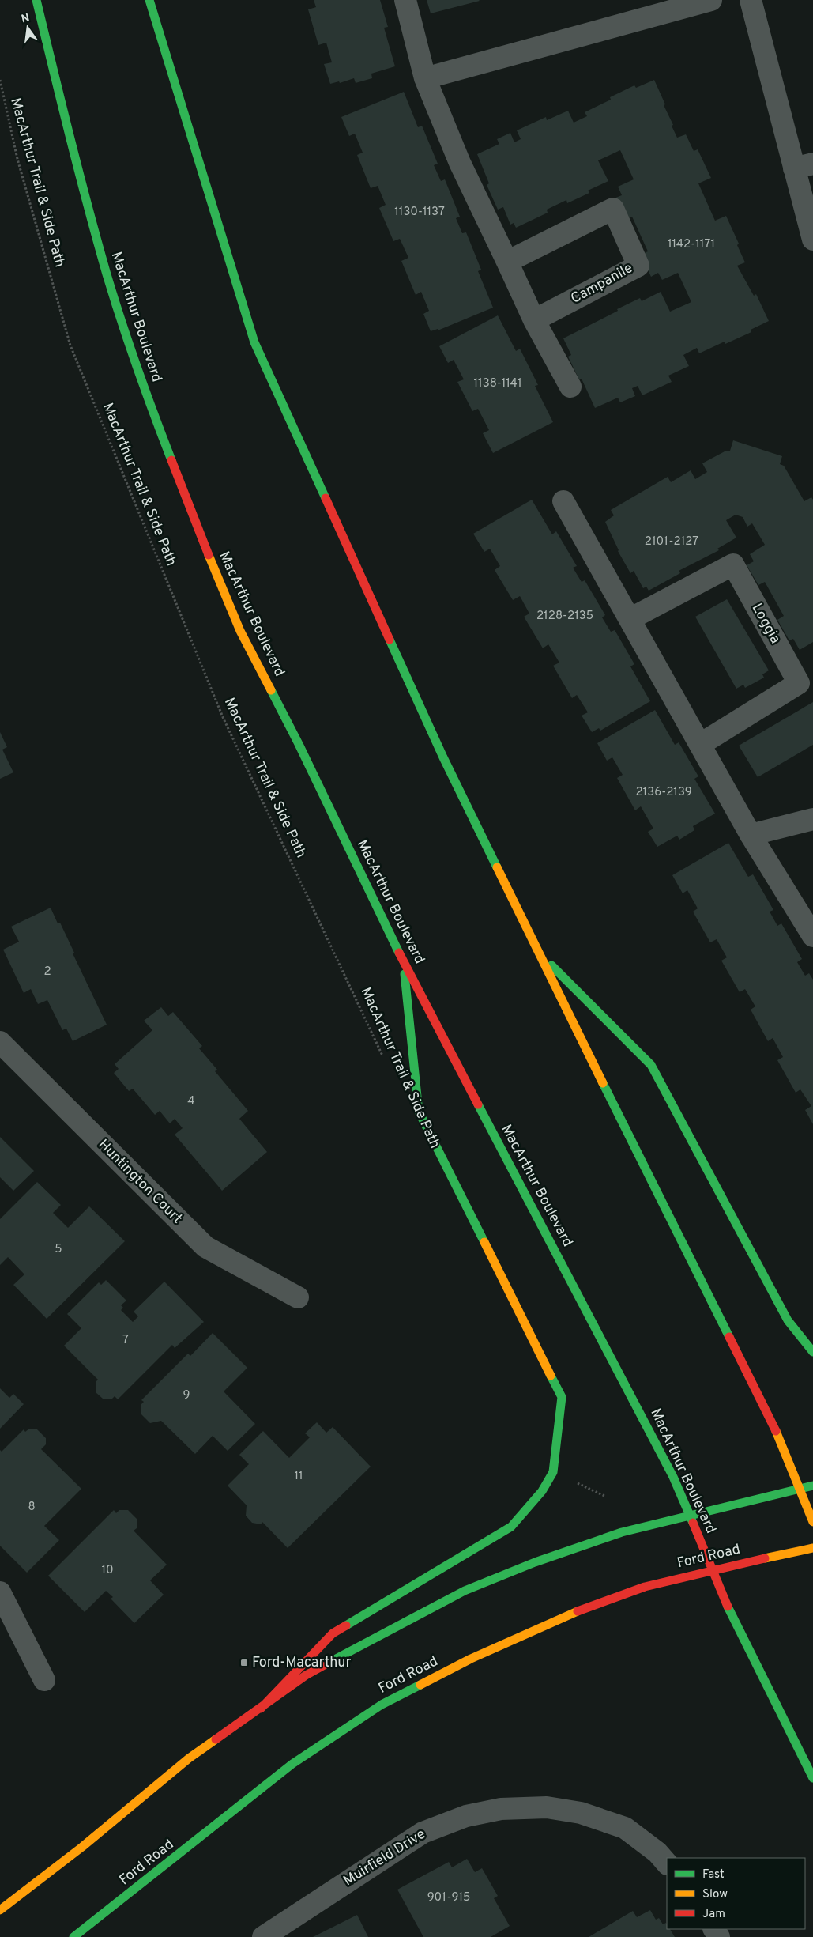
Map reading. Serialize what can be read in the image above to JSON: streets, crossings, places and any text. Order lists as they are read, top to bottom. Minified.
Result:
{"streets":{"main road":["MacArthur Boulevard","Ford Road"],"street":["Campanile","Loggia","Huntington Court","Muirfield Drive"],"path":["MacArthur Trail & Side Path"]},"crossings":[["MacArthur Boulevard","Ford Road"]],"places":{"transit":["Ford-Macarthur"]},"house_numbers":["1130-1137","1142-1171","1138-1141","2101-2127","2128-2135","2136-2139","2","4","5","7","9","11","8","10","901-915"],"legend":["Fast","Slow","Jam"],"north":"top"}
